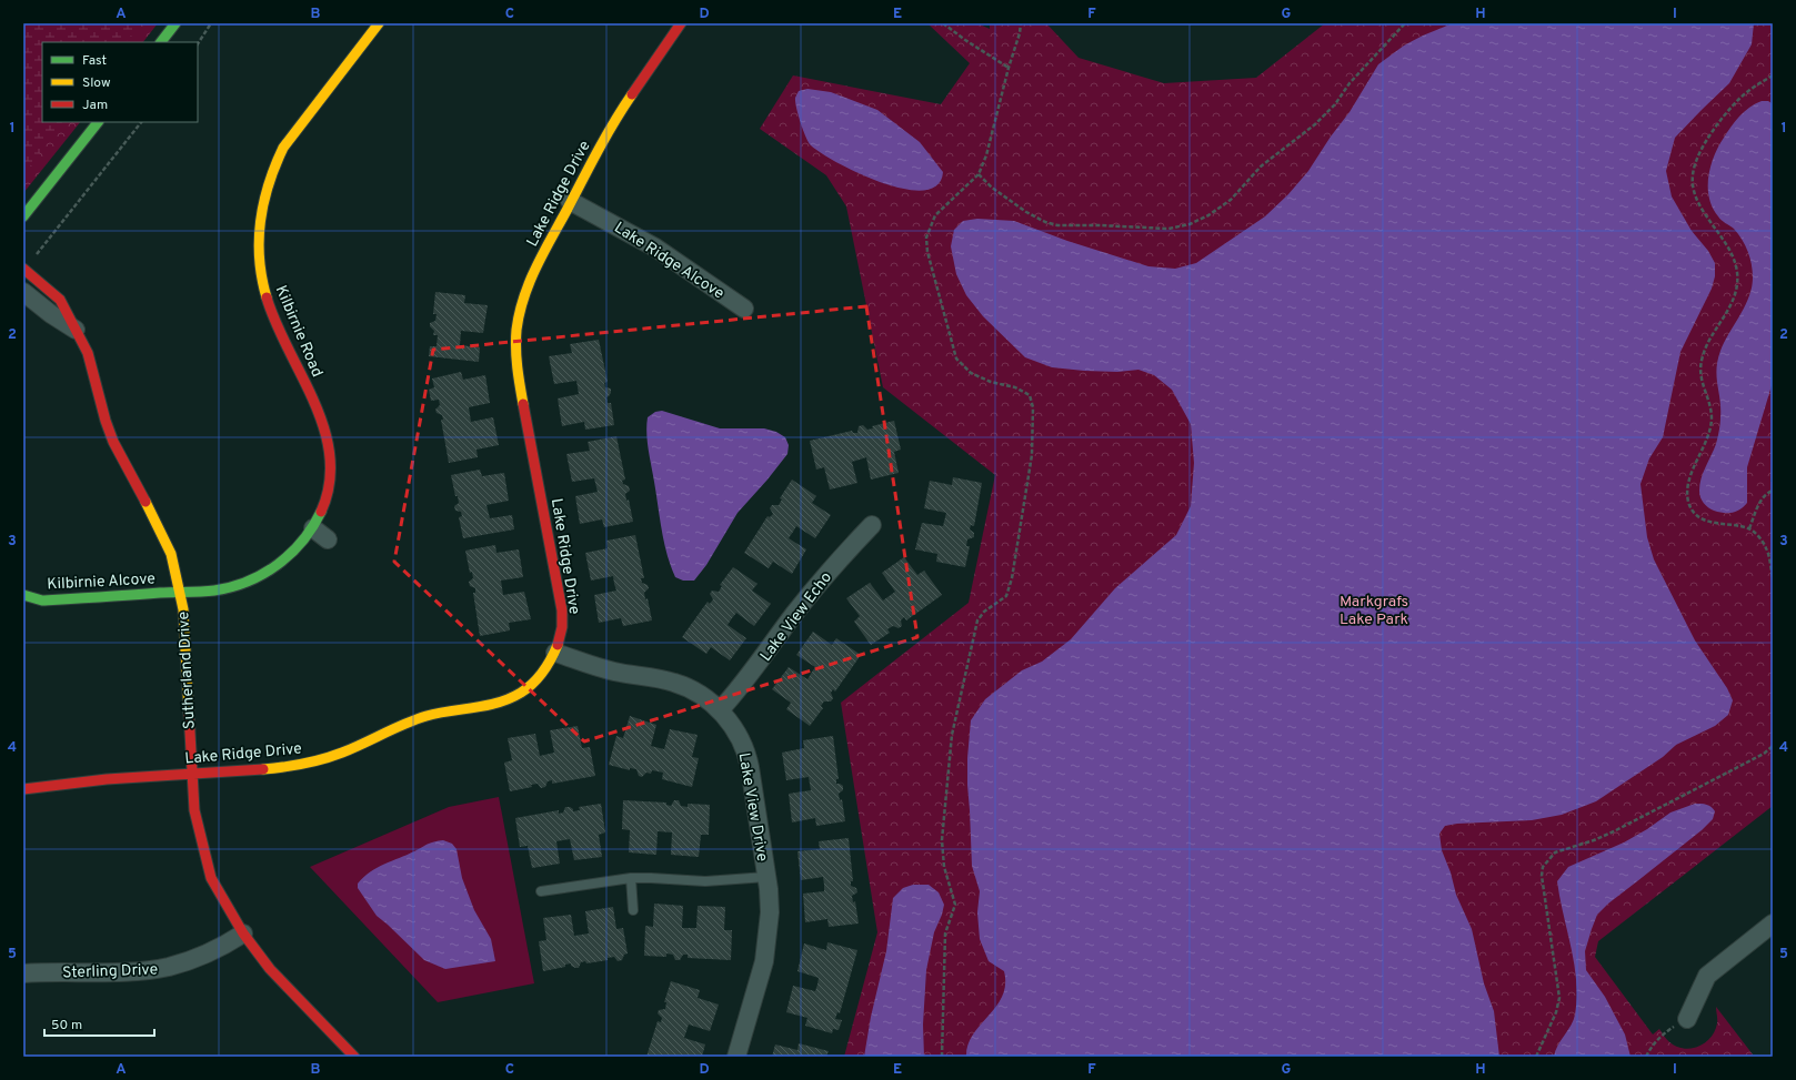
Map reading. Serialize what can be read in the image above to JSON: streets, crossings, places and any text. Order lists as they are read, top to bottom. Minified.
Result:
{"streets":{"street":["Lake Ridge Drive","Lake Ridge Alcove","Kilbirnie Road","Kilbirnie Alcove","Lake View Echo","Sutherland Drive","Lake View Drive","Sterling Drive"]},"crossings":[["Lake Ridge Drive","Lake Ridge Alcove"],["Lake Ridge Drive","Sutherland Drive"],["Lake Ridge Drive","Lake View Drive"],["Kilbirnie Road","Kilbirnie Alcove"],["Kilbirnie Road","Sutherland Drive"],["Kilbirnie Alcove","Sutherland Drive"],["Lake View Echo","Lake View Drive"],["Sutherland Drive","Sterling Drive"]],"parks":["Markgrafs Lake Park"],"legend":["Fast","Slow","Jam"],"scale_bar":"50 m","grid":{"columns":["A","B","C","D","E","F","G","H","I"],"rows":["1","2","3","4","5"]}}
